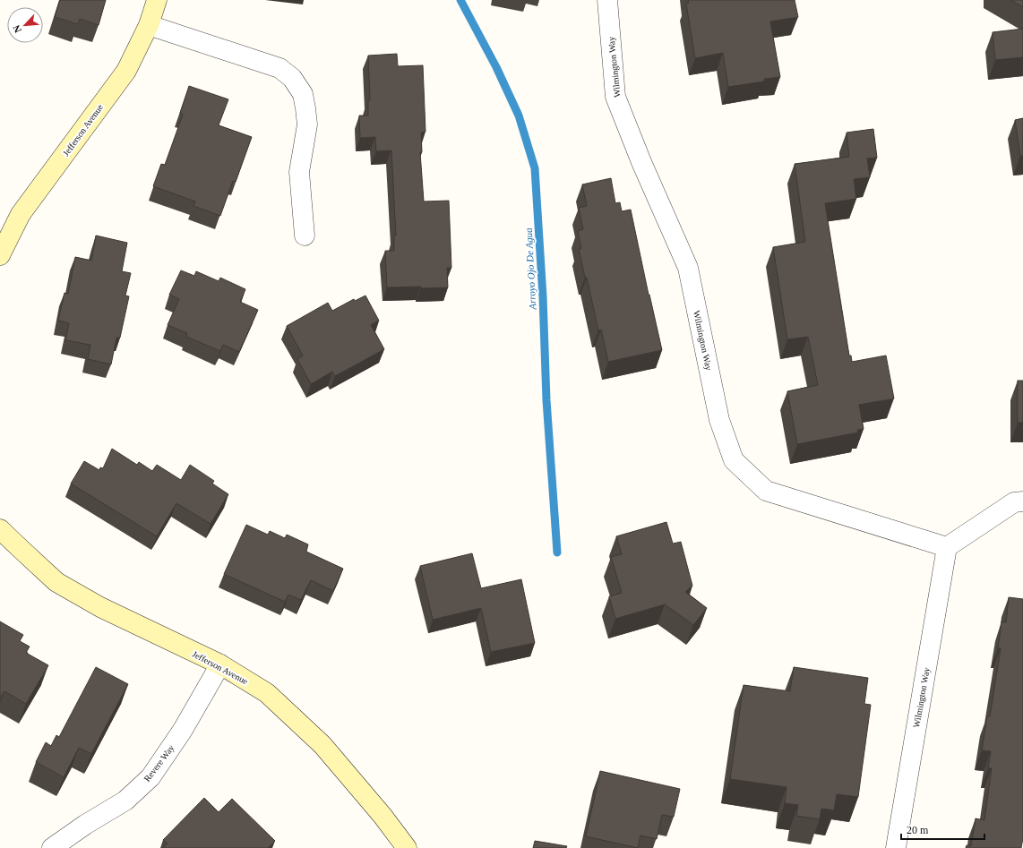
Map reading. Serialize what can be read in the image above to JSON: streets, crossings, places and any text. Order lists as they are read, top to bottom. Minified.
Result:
{"streets":{"street":["Wilmington Way","Jefferson Avenue","Revere Way"]},"crossings":[["Jefferson Avenue","Revere Way"]],"water":["Arroyo Ojo De Agua"],"scale_bar":"20 m","north":"bottom left"}
